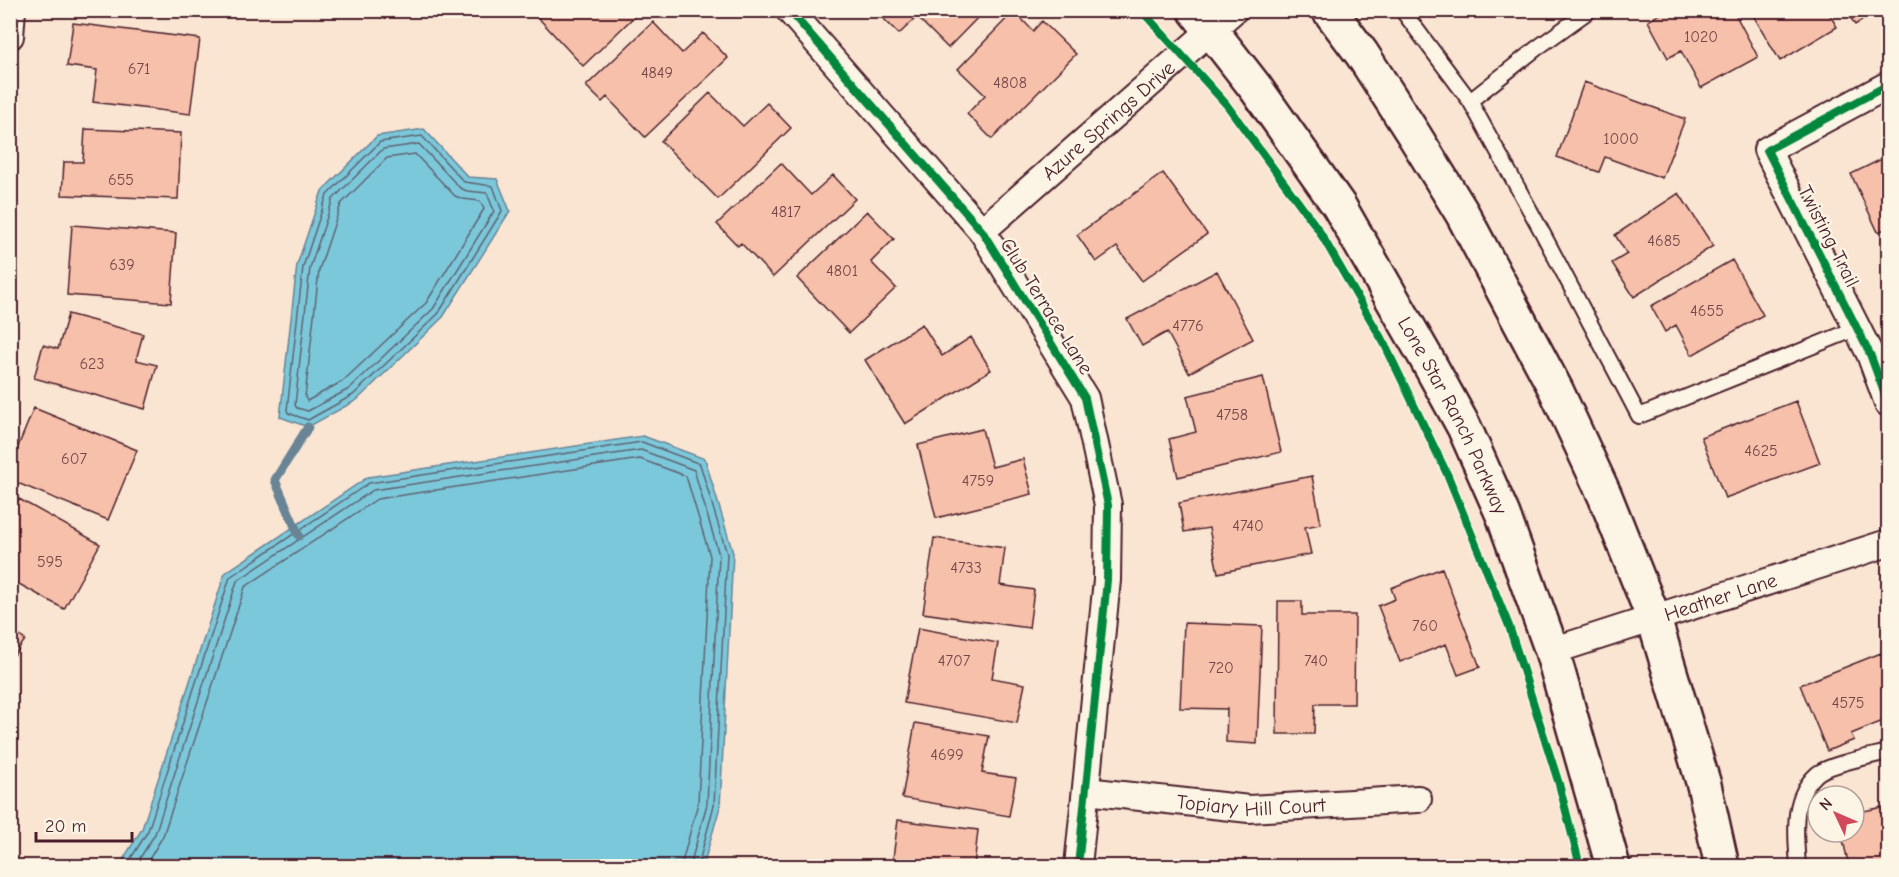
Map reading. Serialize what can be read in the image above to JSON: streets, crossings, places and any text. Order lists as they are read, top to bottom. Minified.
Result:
{"streets":{"main road":["Lone Star Ranch Parkway"],"street":["Azure Springs Drive","Twisting Trail","Club Terrace Lane","Heather Lane","Topiary Hill Court"]},"crossings":[["Azure Springs Drive","Club Terrace Lane"],["Azure Springs Drive","Lone Star Ranch Parkway"],["Club Terrace Lane","Topiary Hill Court"],["Lone Star Ranch Parkway","Heather Lane"]],"house_numbers":["1020","671","4849","4808","1000","655","4817","4685","639","4801","4655","4776","623","4758","4625","607","4759","4740","595","4733","760","4707","740","720","4575","4699"],"scale_bar":"20 m","north":"top left"}
